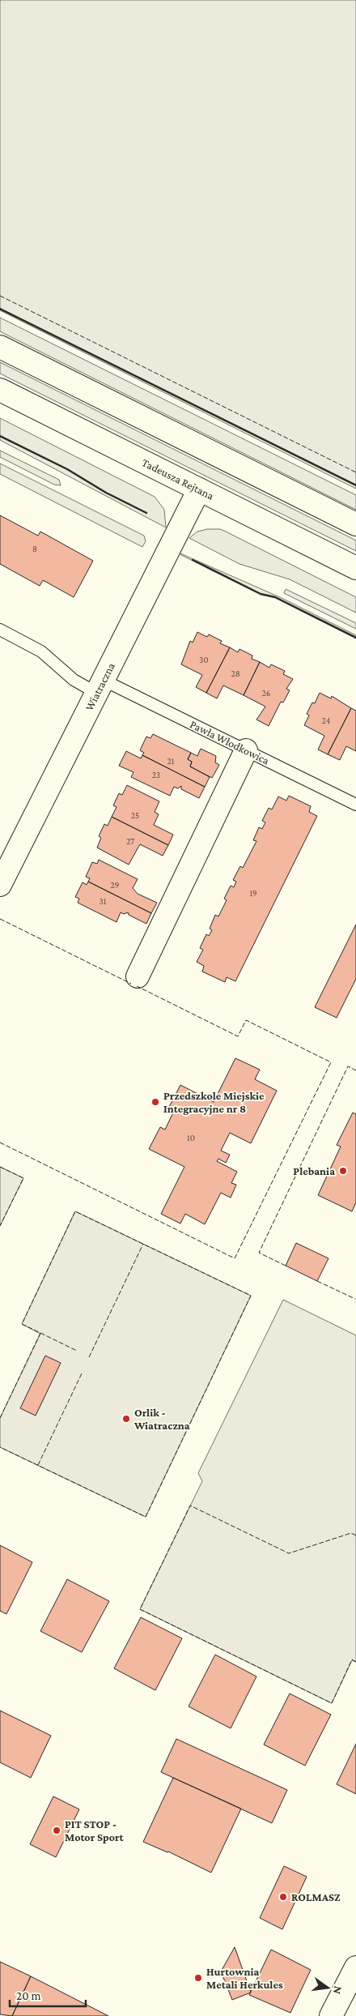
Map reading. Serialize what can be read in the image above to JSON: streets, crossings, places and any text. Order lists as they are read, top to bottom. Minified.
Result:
{"streets":{"main road":["Tadeusza Rejtana","Wiatraczna"],"lane":["Pawła Włodkowica"]},"crossings":[["Tadeusza Rejtana","Wiatraczna"],["Wiatraczna","Pawła Włodkowica"]],"places":["Przedszkole Miejskie Integracyjne nr 8","Plebania","Orlik - Wiatraczna","PIT STOP - Motor Sport","ROLMASZ","Hurtownia Metali Herkules"],"house_numbers":["8","30","28","26","24","21","23","25","27","29","19","31","10"],"scale_bar":"20 m","north":"right"}
